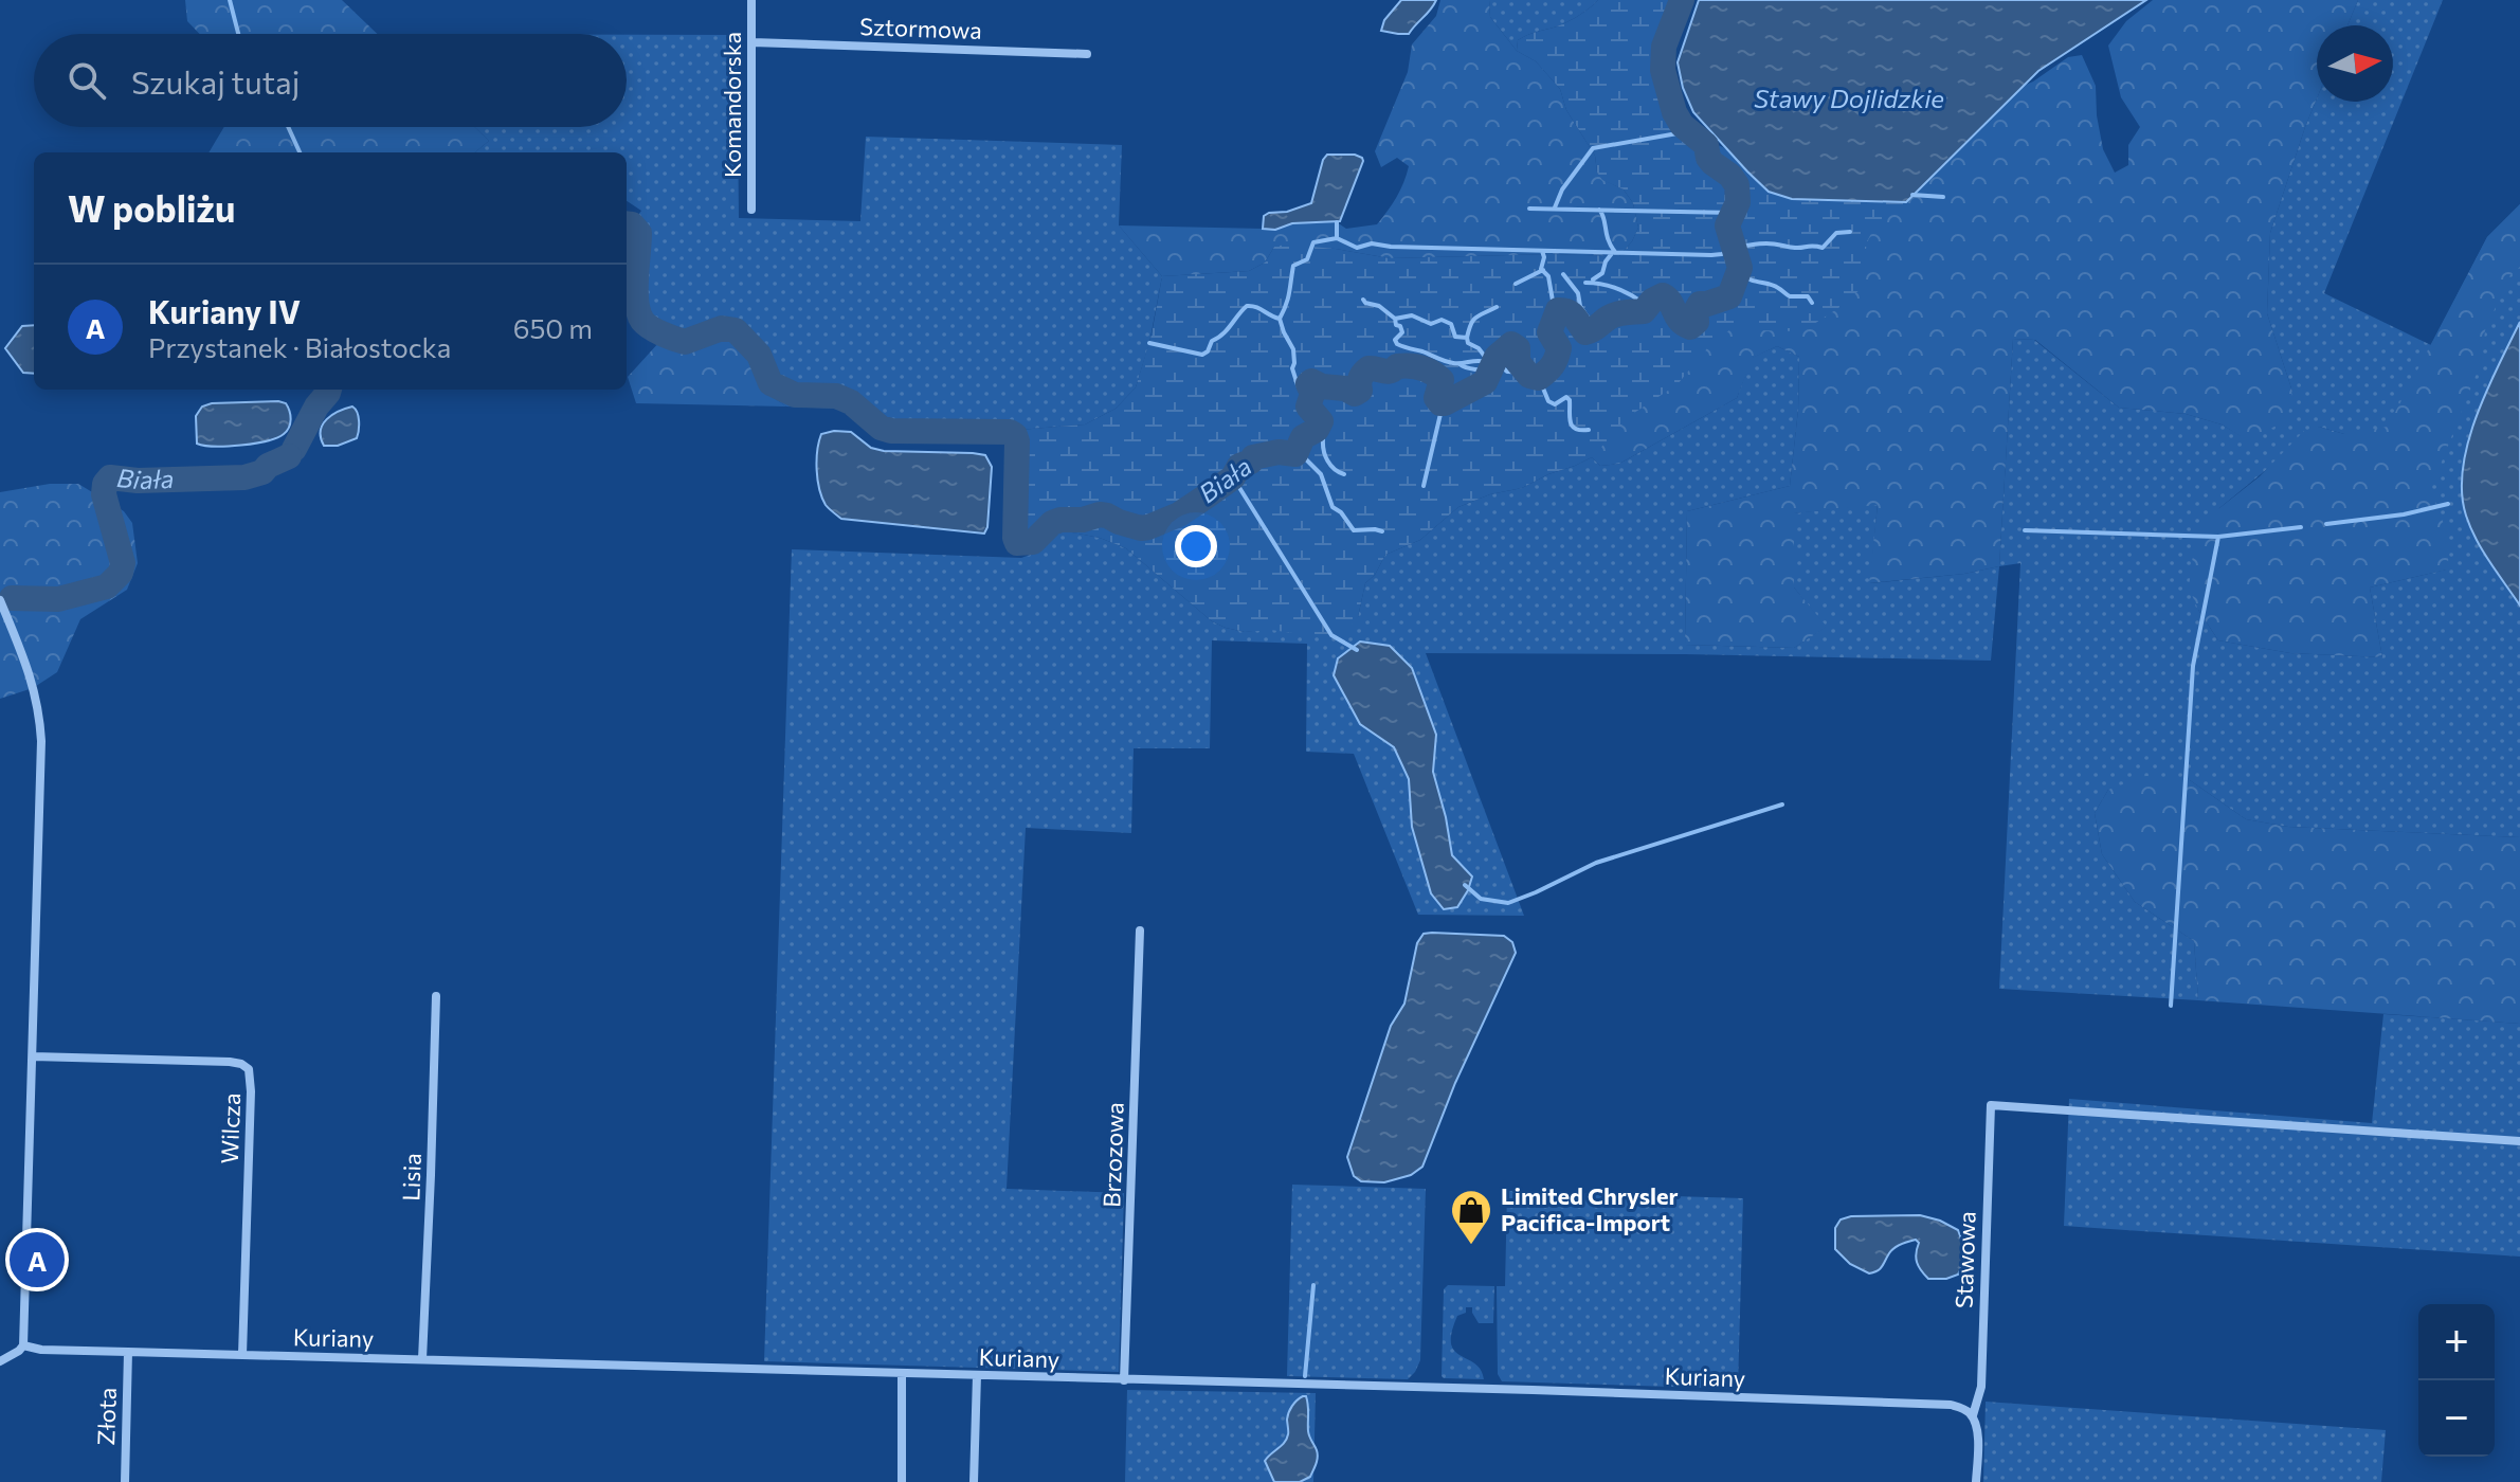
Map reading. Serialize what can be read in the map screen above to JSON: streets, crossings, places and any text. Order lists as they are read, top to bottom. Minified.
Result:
{"streets":{"street":["Sztormowa","Komandorska","Wilcza","Brzozowa","Lisia","Stawowa","Kuriany","Złota"]},"crossings":[["Sztormowa","Komandorska"],["Wilcza","Kuriany"],["Brzozowa","Kuriany"],["Lisia","Kuriany"],["Stawowa","Kuriany"],["Kuriany","Złota"]],"water":["Stawy Dojlidzkie","Biała"],"places":{"shop":["Limited Chrysler Pacifica-Import"]},"north":"right","page":{"search":"Szukaj tutaj","heading":"W pobliżu","list":[{"mark":"A","name":"Kuriany IV","note":"Przystanek · Białostocka","value":"650 m"}],"pins":"A","map_buttons":["+","−"]}}
